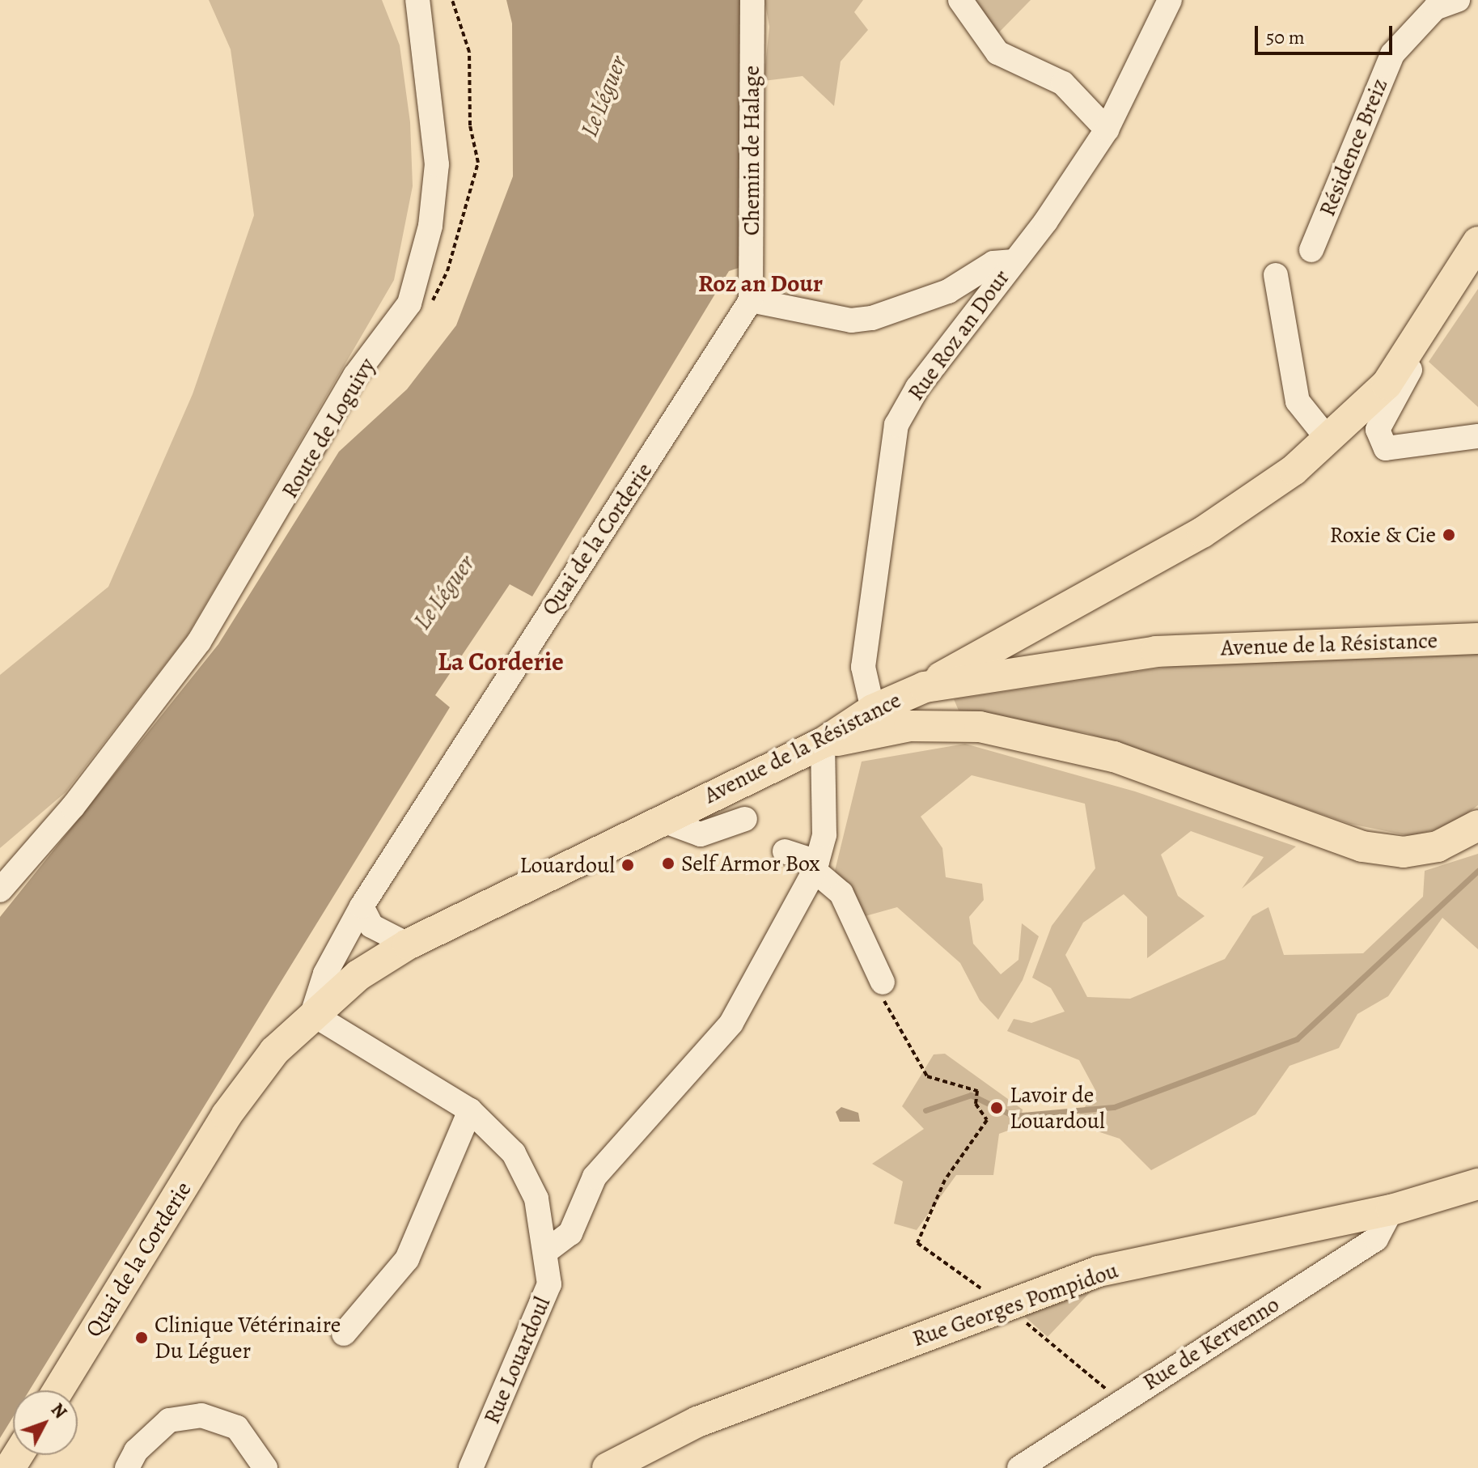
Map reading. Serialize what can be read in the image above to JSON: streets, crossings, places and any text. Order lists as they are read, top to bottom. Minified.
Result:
{"streets":{"main road":["Quai de la Corderie","Avenue de la Résistance","Rue Georges Pompidou"],"street":["Résidence Breiz","Chemin de Halage","Rue Roz an Dour","Route de Loguivy","Rue de Kervenno","Rue Louardoul"]},"crossings":[["Chemin de Halage","Quai de la Corderie"],["Rue Roz an Dour","Avenue de la Résistance"],["Quai de la Corderie","Avenue de la Résistance"],["Quai de la Corderie","Rue Louardoul"],["Avenue de la Résistance","Rue Louardoul"],["Rue Georges Pompidou","Rue de Kervenno"]],"districts":["Roz an Dour","La Corderie"],"water":["Le Léguer"],"places":["Roxie & Cie","Self Armor Box","Louardoul","Lavoir de Louardoul","Clinique Vétérinaire Du Léguer"],"scale_bar":"50 m","north":"top right"}
